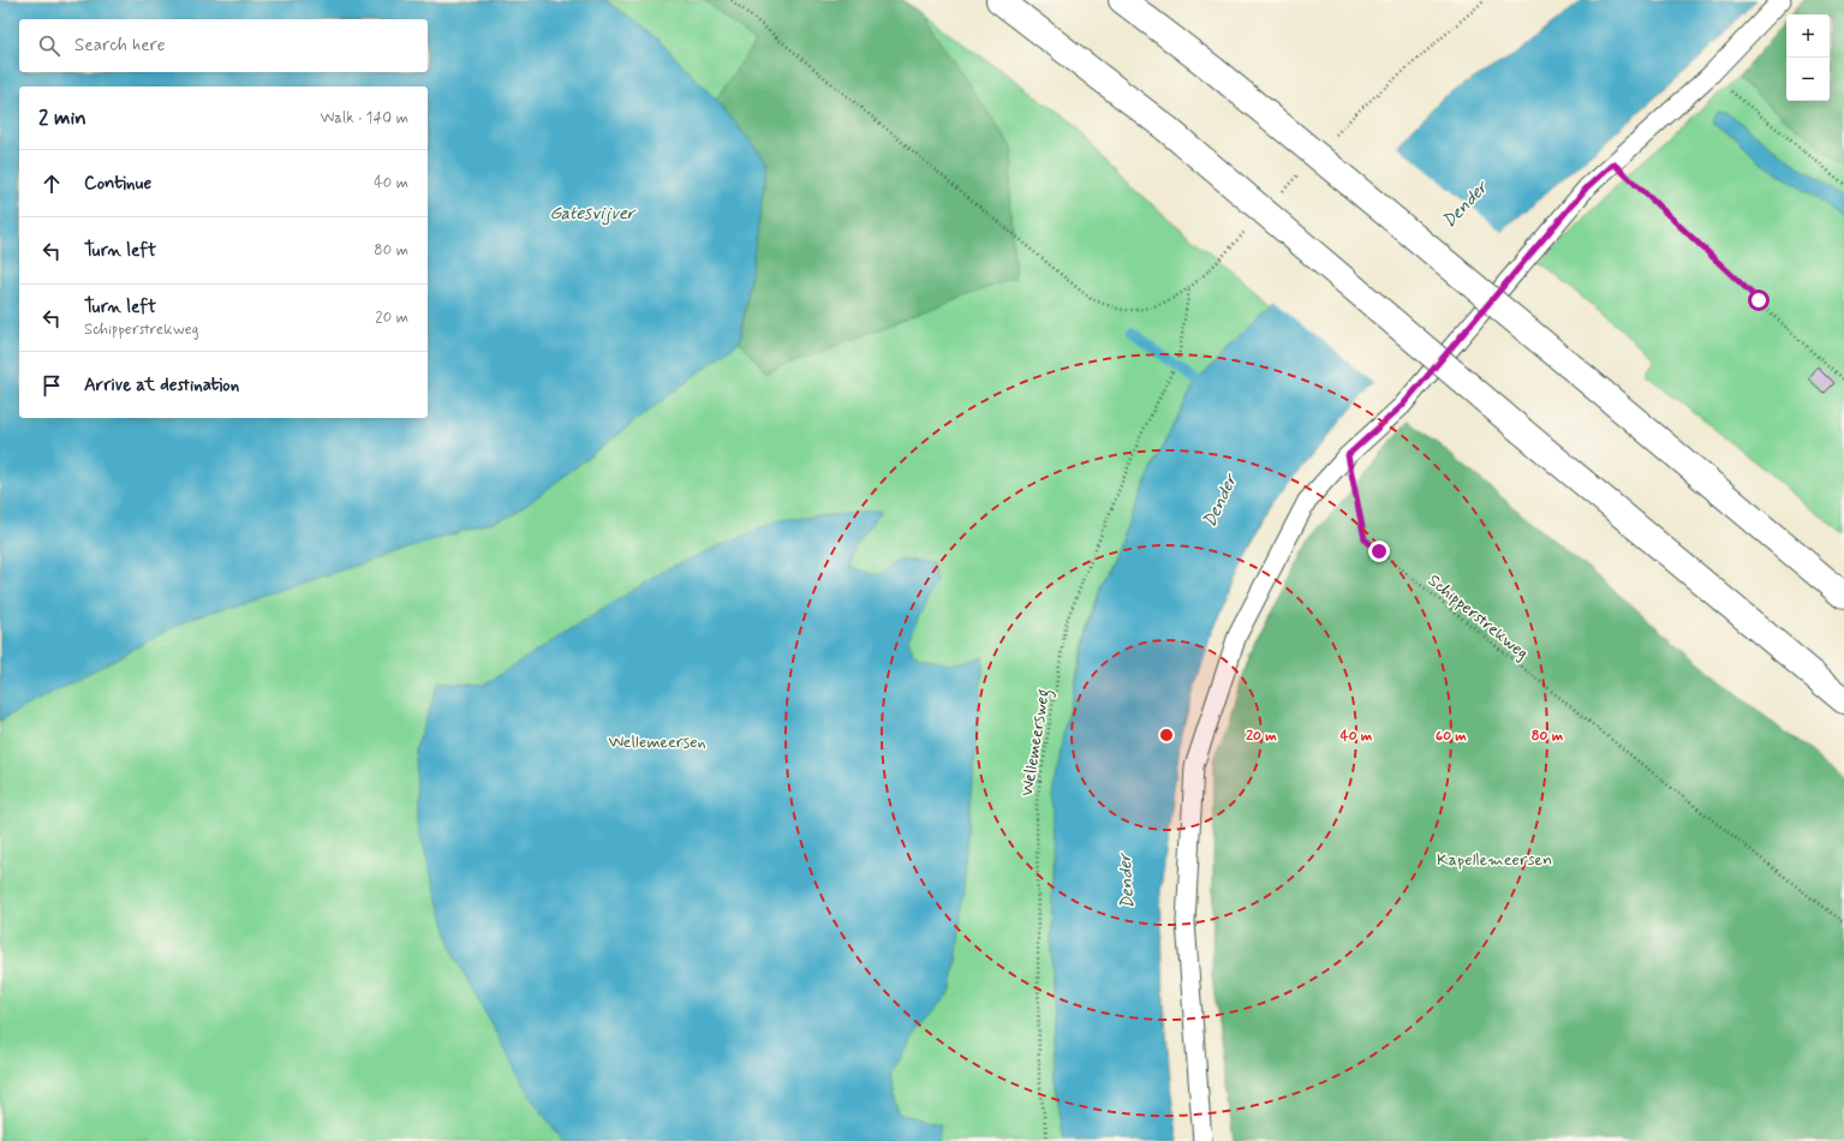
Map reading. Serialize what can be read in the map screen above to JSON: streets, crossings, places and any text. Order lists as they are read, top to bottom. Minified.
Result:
{"streets":{"path":["Schipperstrekweg","Wellemeersweg"]},"water":["Dender","Gatesvijver"],"parks":["Wellemeersen","Kapellemeersen"],"page":{"map_buttons":["+","−"],"search":"Search here","heading":["2 min","Walk · 140 m"],"list":[["Continue","40 m"],["Turn left","80 m"],["Turn left","Schipperstrekweg","20 m"],"Arrive at destination"]},"rings":["20 m","40 m","60 m","80 m"]}
